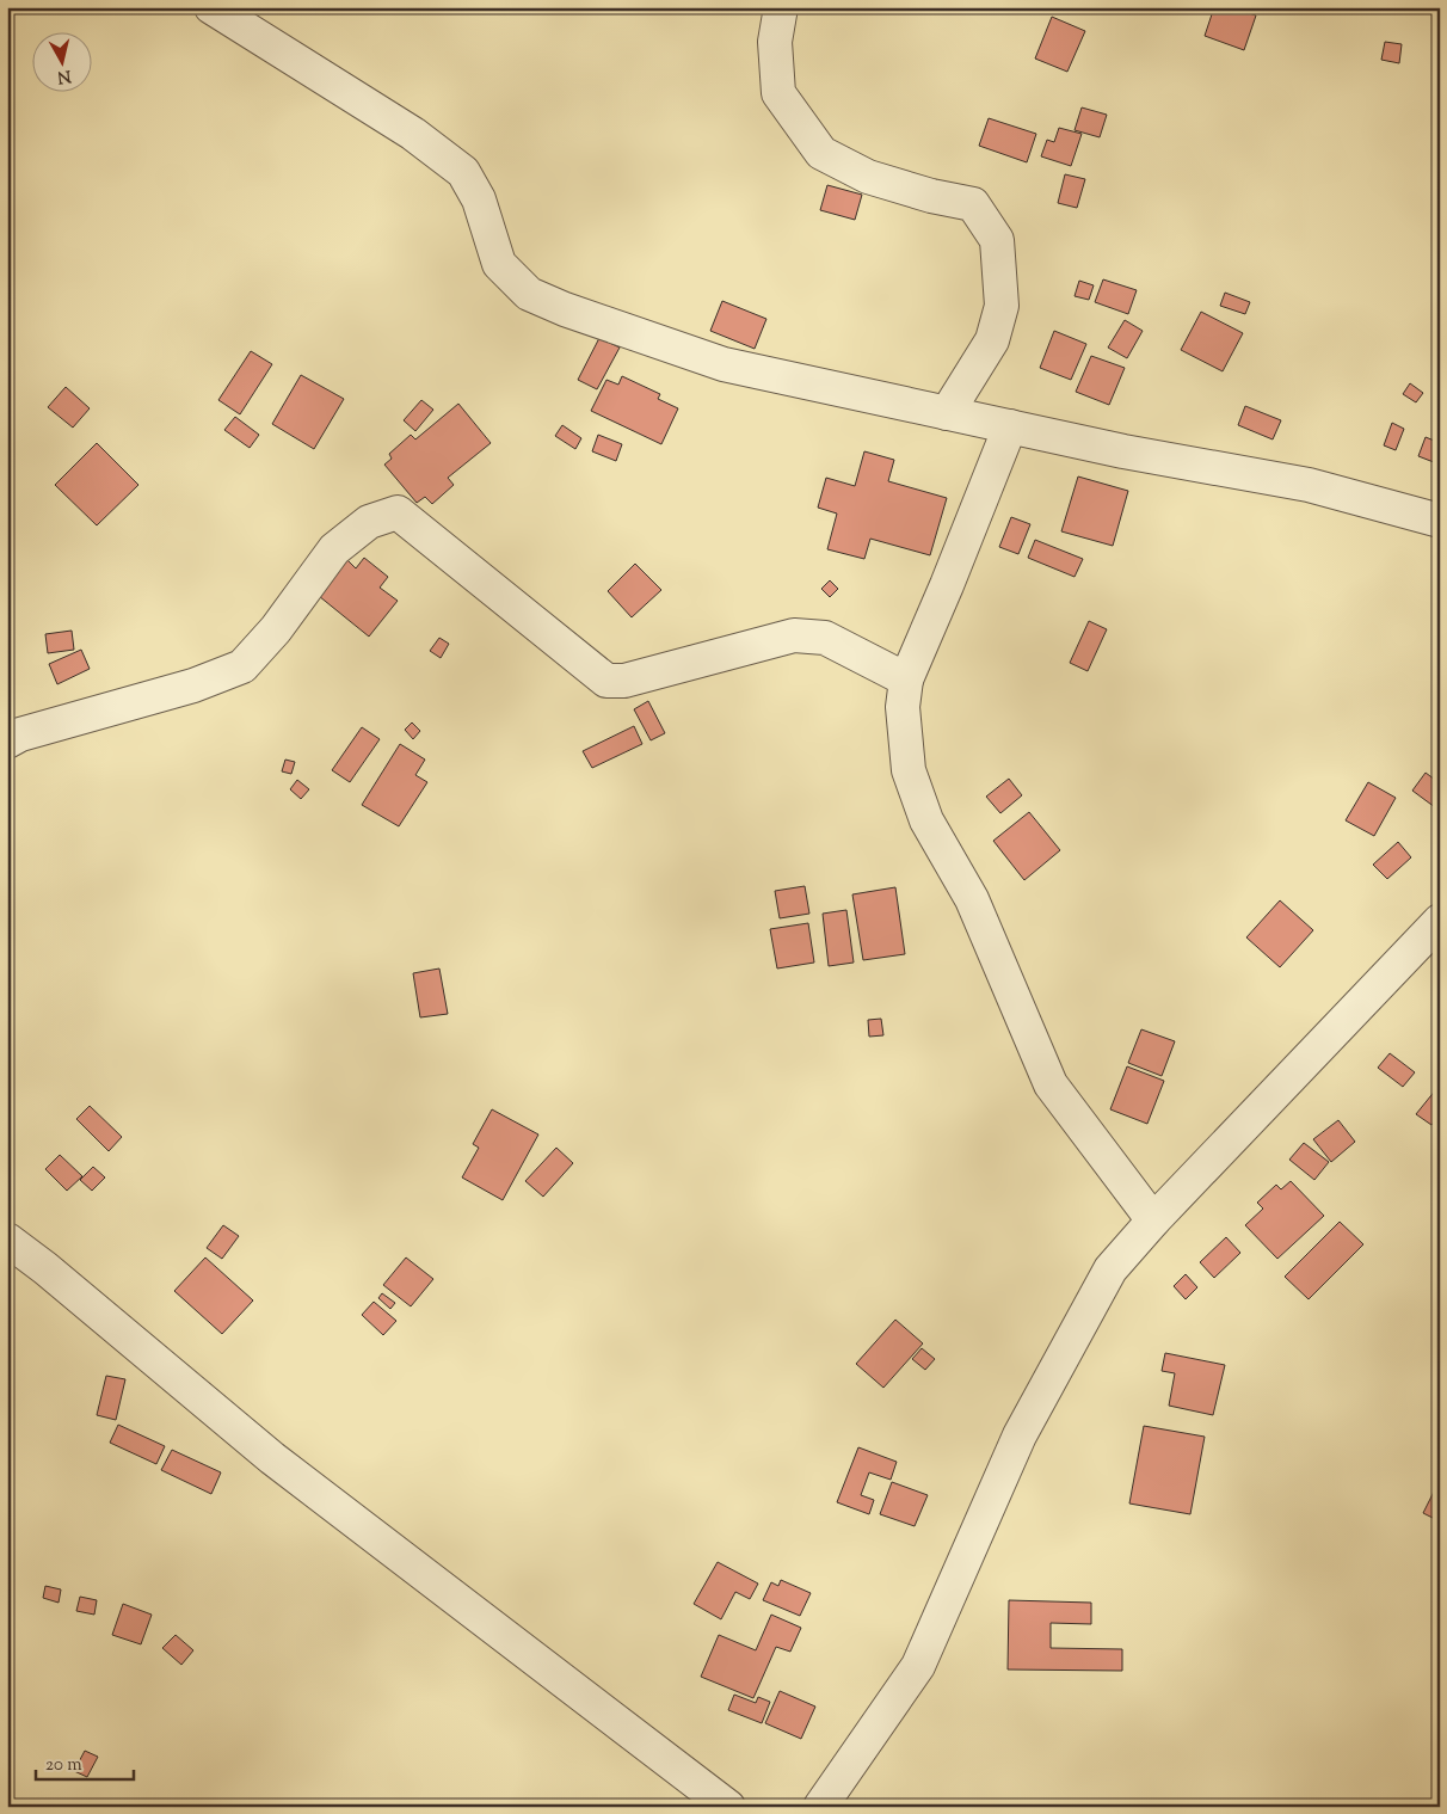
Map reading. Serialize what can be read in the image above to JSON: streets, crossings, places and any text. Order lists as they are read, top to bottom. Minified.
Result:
{"scale_bar":"20 m","north":"bottom"}
